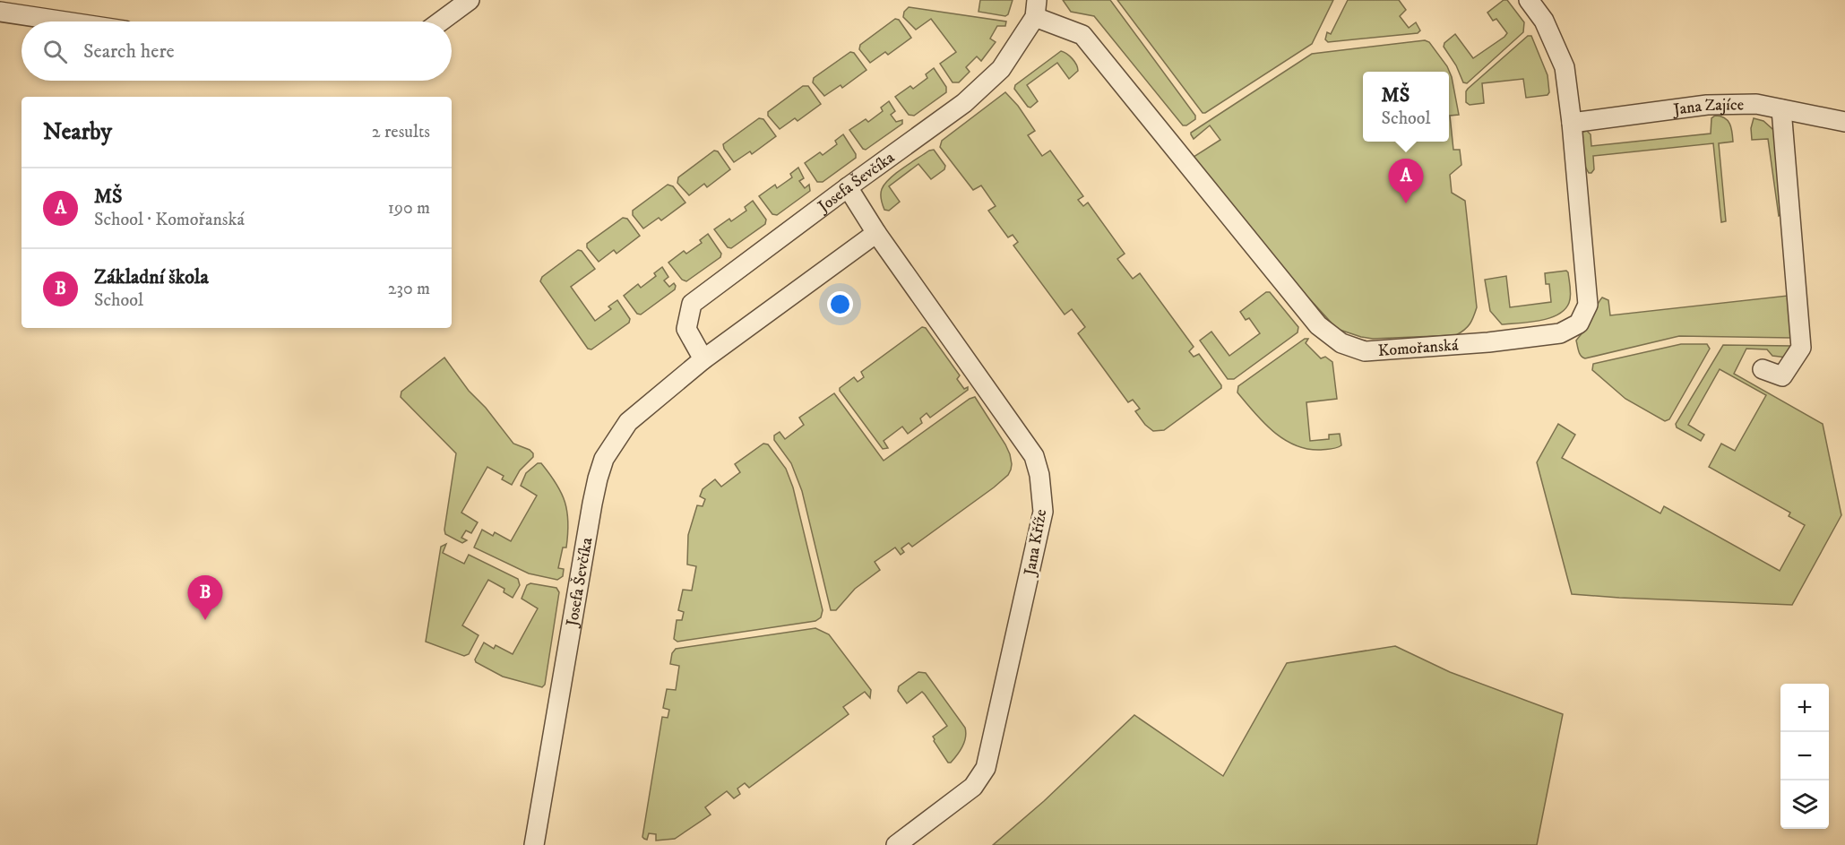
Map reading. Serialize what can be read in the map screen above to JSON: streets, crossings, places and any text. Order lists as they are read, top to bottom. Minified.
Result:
{"streets":{"street":["Jana Zajíce","Josefa Ševčíka","Komořanská","Jana Kříže"]},"crossings":[["Jana Zajíce","Komořanská"],["Josefa Ševčíka","Komořanská"],["Josefa Ševčíka","Jana Kříže"]],"page":{"search":"Search here","popup":["MŠ","School"],"heading":["Nearby","2 results"],"pins":["A","B"],"list":[{"mark":"A","name":"MŠ","note":"School · Komořanská","value":"190 m"},{"mark":"B","name":"Základní škola","note":"School","value":"230 m"}],"map_buttons":["+","−"]}}
